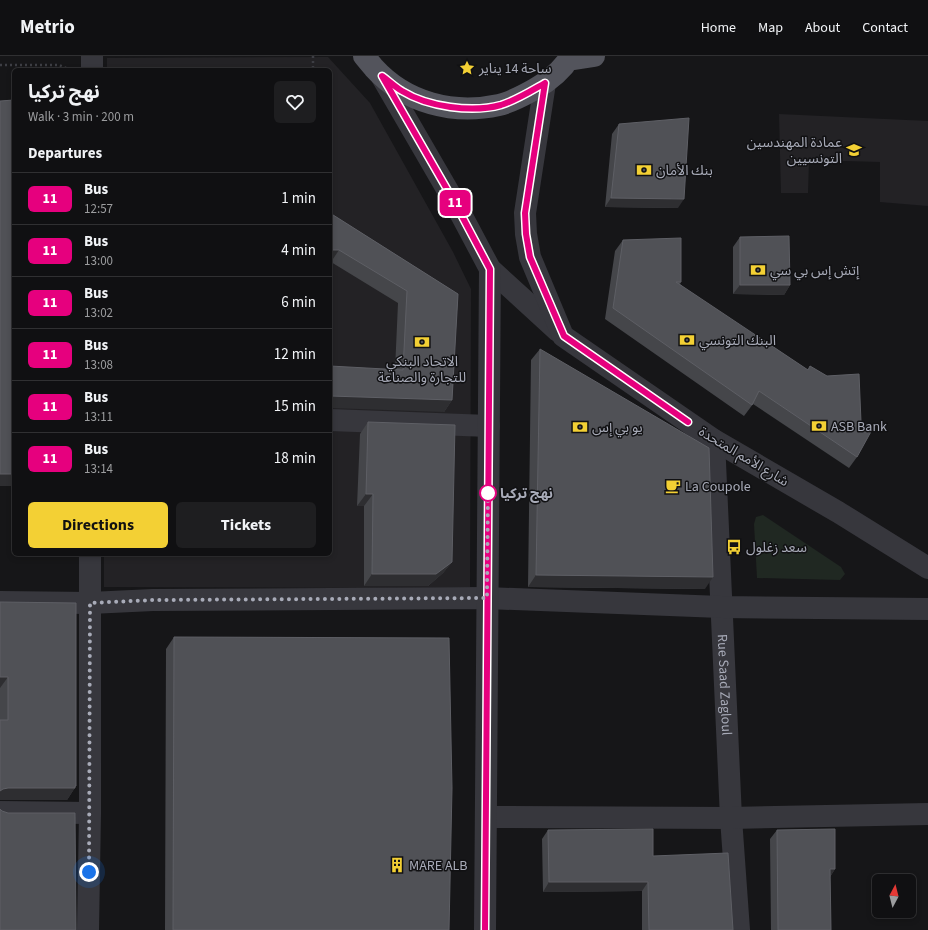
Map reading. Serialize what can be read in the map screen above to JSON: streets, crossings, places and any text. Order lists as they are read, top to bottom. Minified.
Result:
{"streets":{"street":["شارع الأمم المتحدة","Rue Saad Zagloul"]},"crossings":[["شارع الأمم المتحدة","Rue Saad Zagloul"]],"places":{"place":["ساحة 14 يناير"],"school or university":["عمادة المهندسين التونسيين"],"bank":["بنك الأمان","إتش إس بي سي","البنك التونسي","الاتحاد البنكي للتجارة والصناعة","ASB Bank","يو بي إس"],"cafe":["La Coupole"],"other":["نهج تركيا"],"bus stop":["سعد زغلول"],"building":["MARE ALB"]},"lines":["bus line 11"],"north":"top","page":{"header":"Metrio","nav":["Home","Map","About","Contact"],"on_map":"11","heading":[["نهج تركيا","Walk · 3 min · 200 m"],"Departures"],"list":[{"mark":"11","name":"Bus","note":"12:57","value":"1 min"},{"mark":"11","name":"Bus","note":"13:00","value":"4 min"},{"mark":"11","name":"Bus","note":"13:02","value":"6 min"},{"mark":"11","name":"Bus","note":"13:08","value":"12 min"},{"mark":"11","name":"Bus","note":"13:11","value":"15 min"},{"mark":"11","name":"Bus","note":"13:14","value":"18 min"}],"buttons":["Directions","Tickets"]}}
